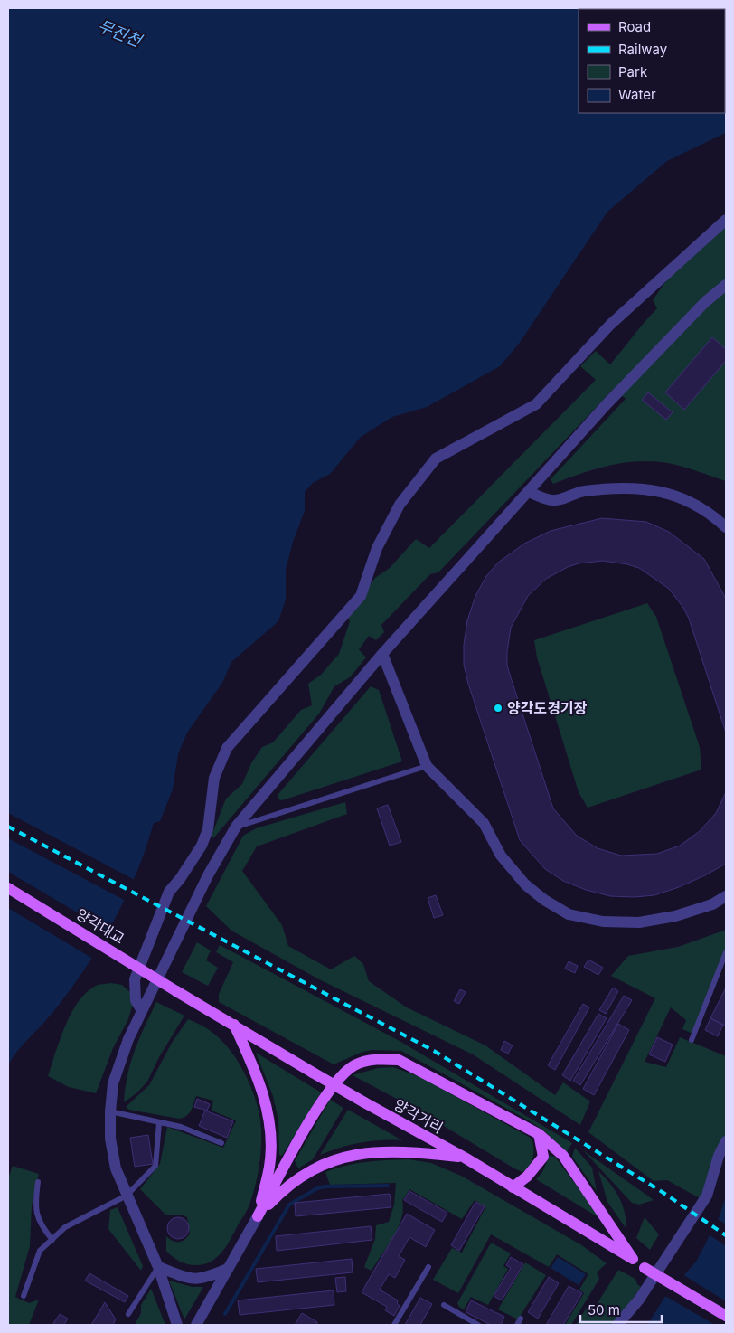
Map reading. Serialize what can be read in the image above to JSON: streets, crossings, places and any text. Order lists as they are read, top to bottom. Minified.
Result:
{"streets":{"main road":["양각대교","양각거리"]},"crossings":[["양각대교","양각거리"]],"water":["무진천"],"places":["양각도경기장"],"legend":["Road","Railway","Park","Water"],"scale_bar":"50 m"}
